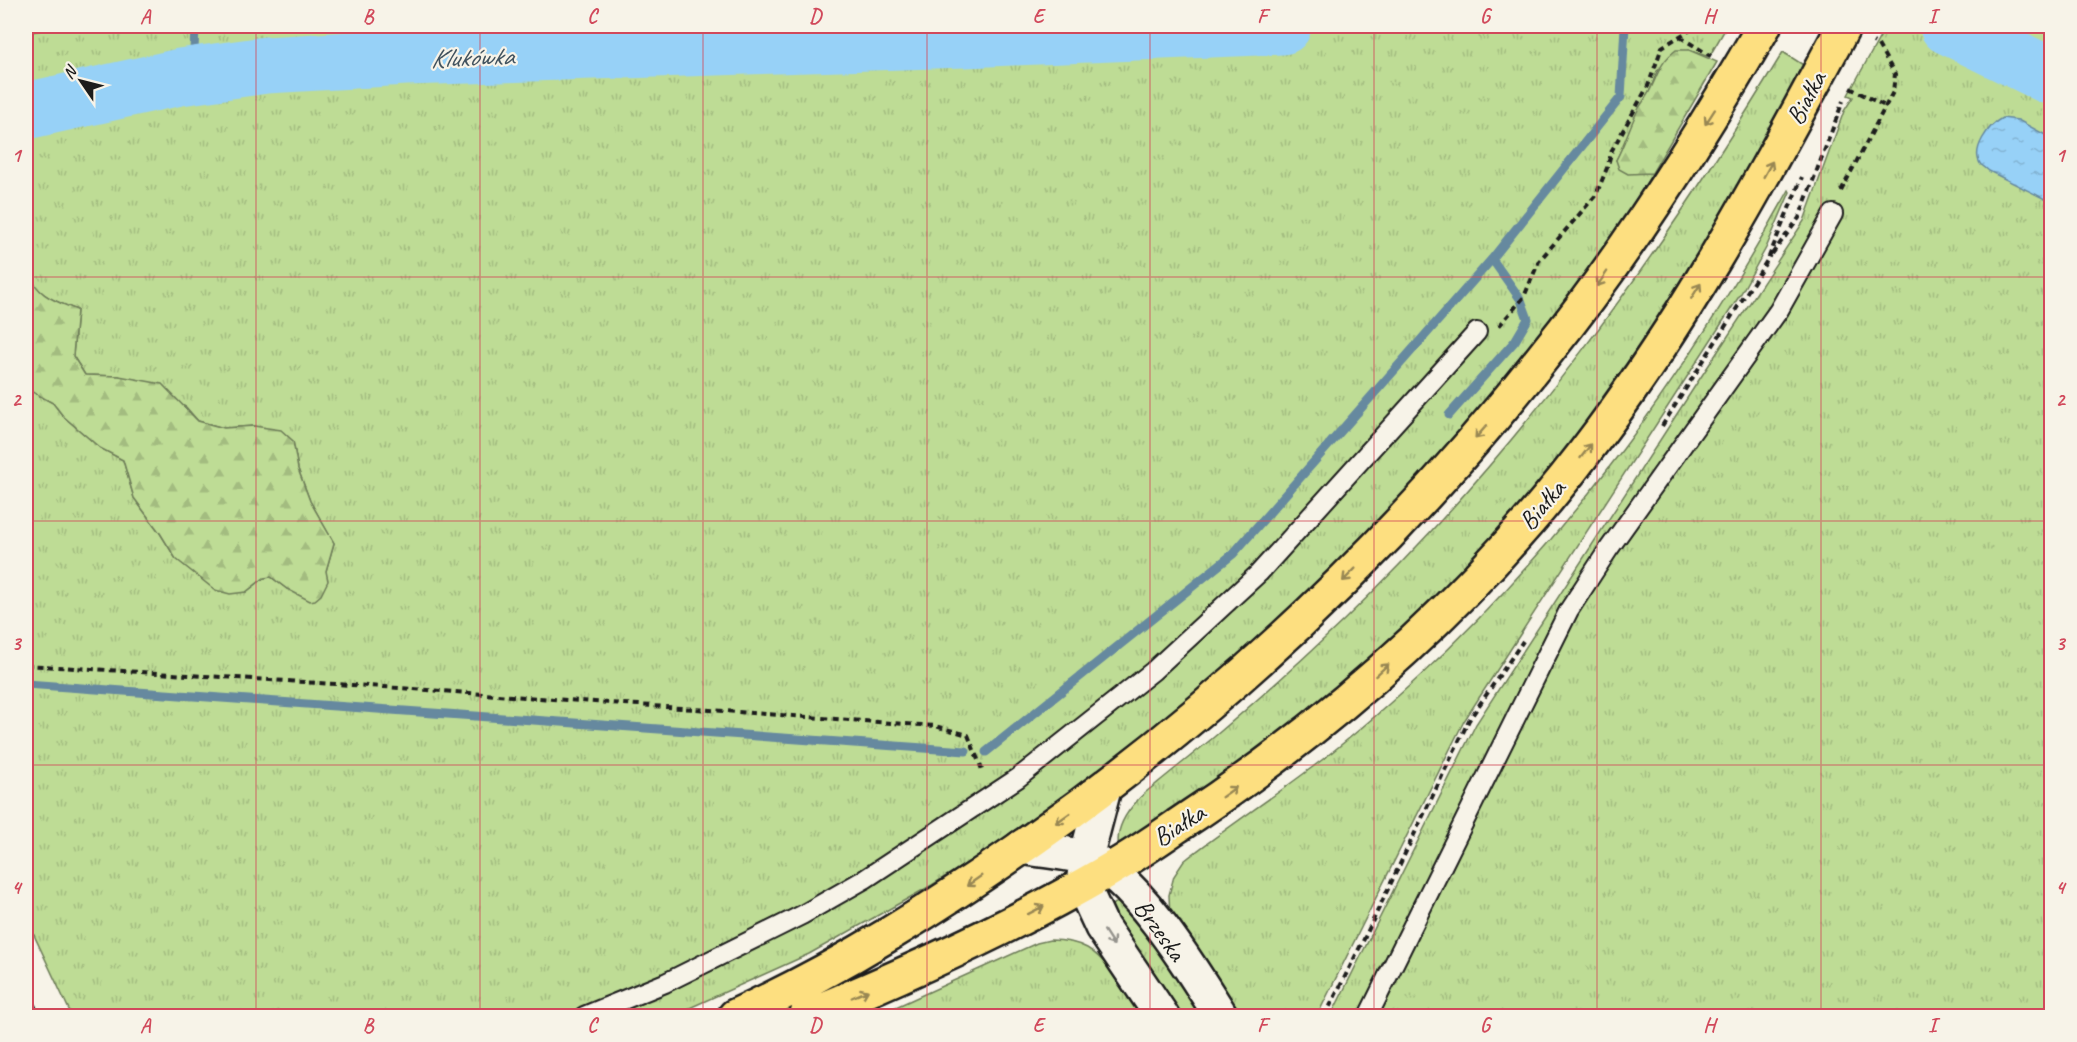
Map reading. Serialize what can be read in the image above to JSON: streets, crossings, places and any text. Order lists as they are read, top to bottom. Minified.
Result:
{"streets":{"highway":["Białka"],"street":["Brzeska"]},"crossings":[["Białka","Brzeska"]],"water":["Klukówka"],"north":"top left","grid":{"columns":["A","B","C","D","E","F","G","H","I"],"rows":["1","2","3","4"]}}
